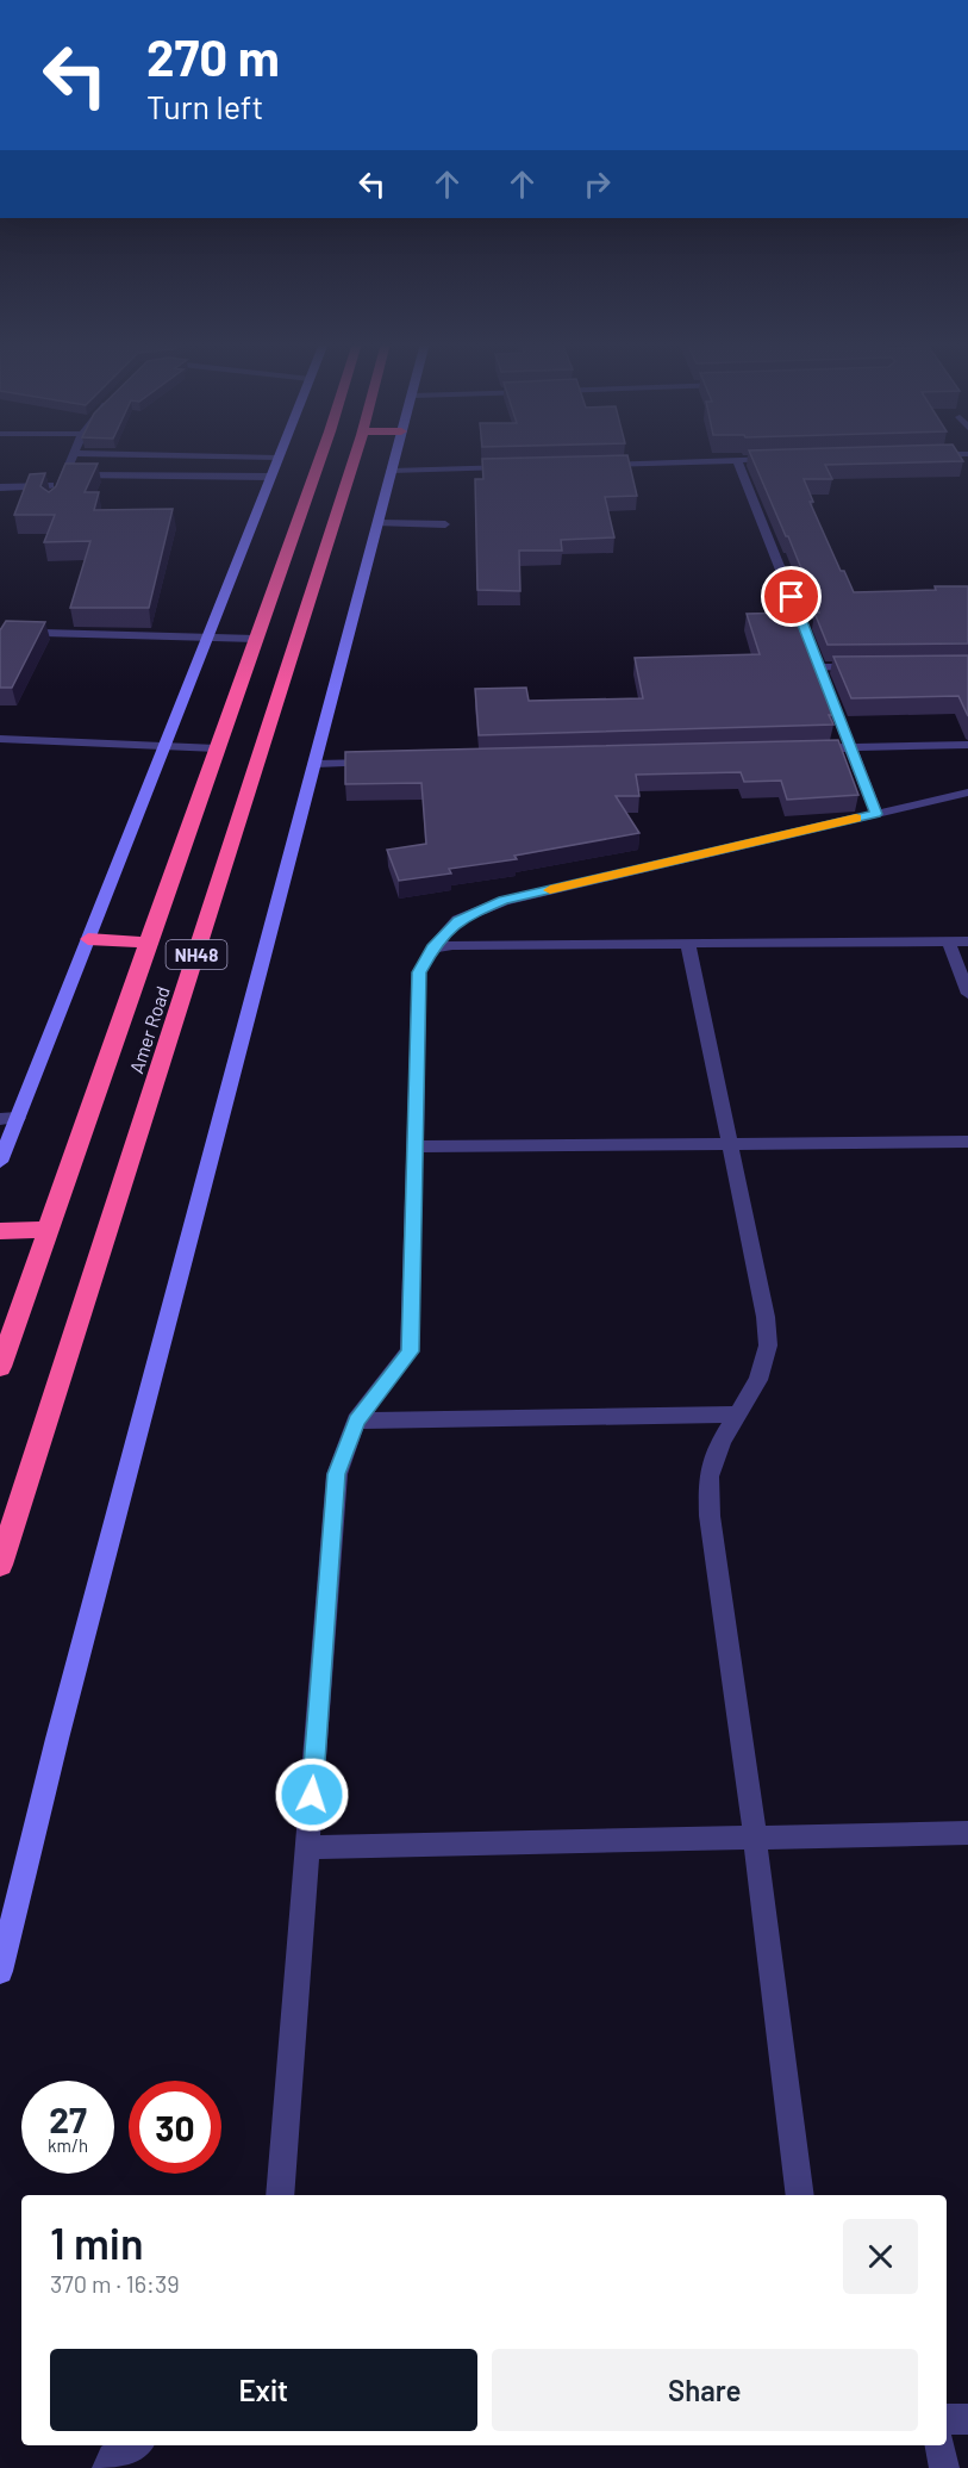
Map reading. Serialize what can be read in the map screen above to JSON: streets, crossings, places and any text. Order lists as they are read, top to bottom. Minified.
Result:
{"streets":{"highway":["NH48","Amer Road"]},"page":{"turn":["270 m","Turn left"],"speed":"27 km/h","limit":"30","heading":["1 min","370 m · 16:39"],"buttons":["Exit","Share"]}}
